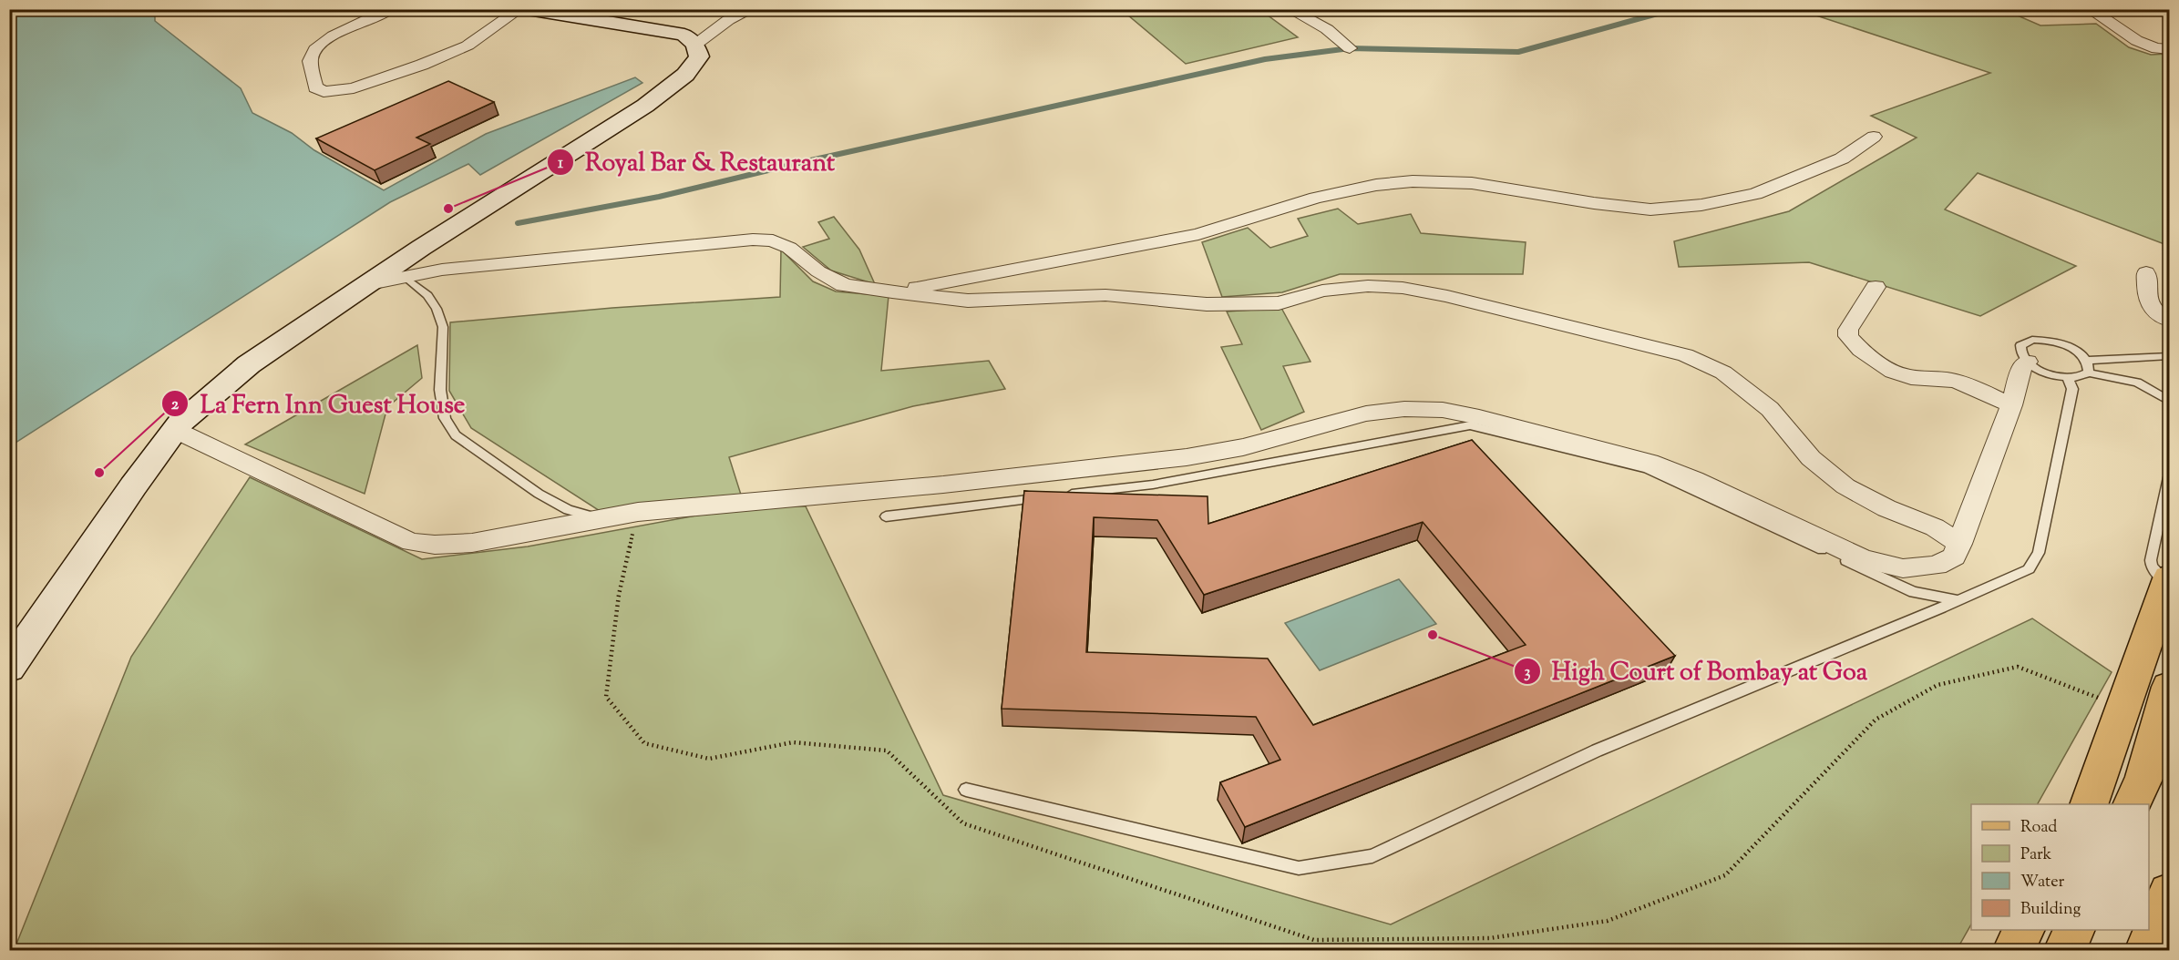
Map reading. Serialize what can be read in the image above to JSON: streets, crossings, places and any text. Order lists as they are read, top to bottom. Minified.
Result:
{"places":["Royal Bar & Restaurant","La Fern Inn Guest House","High Court of Bombay at Goa"],"legend":["Road","Park","Water","Building"]}
